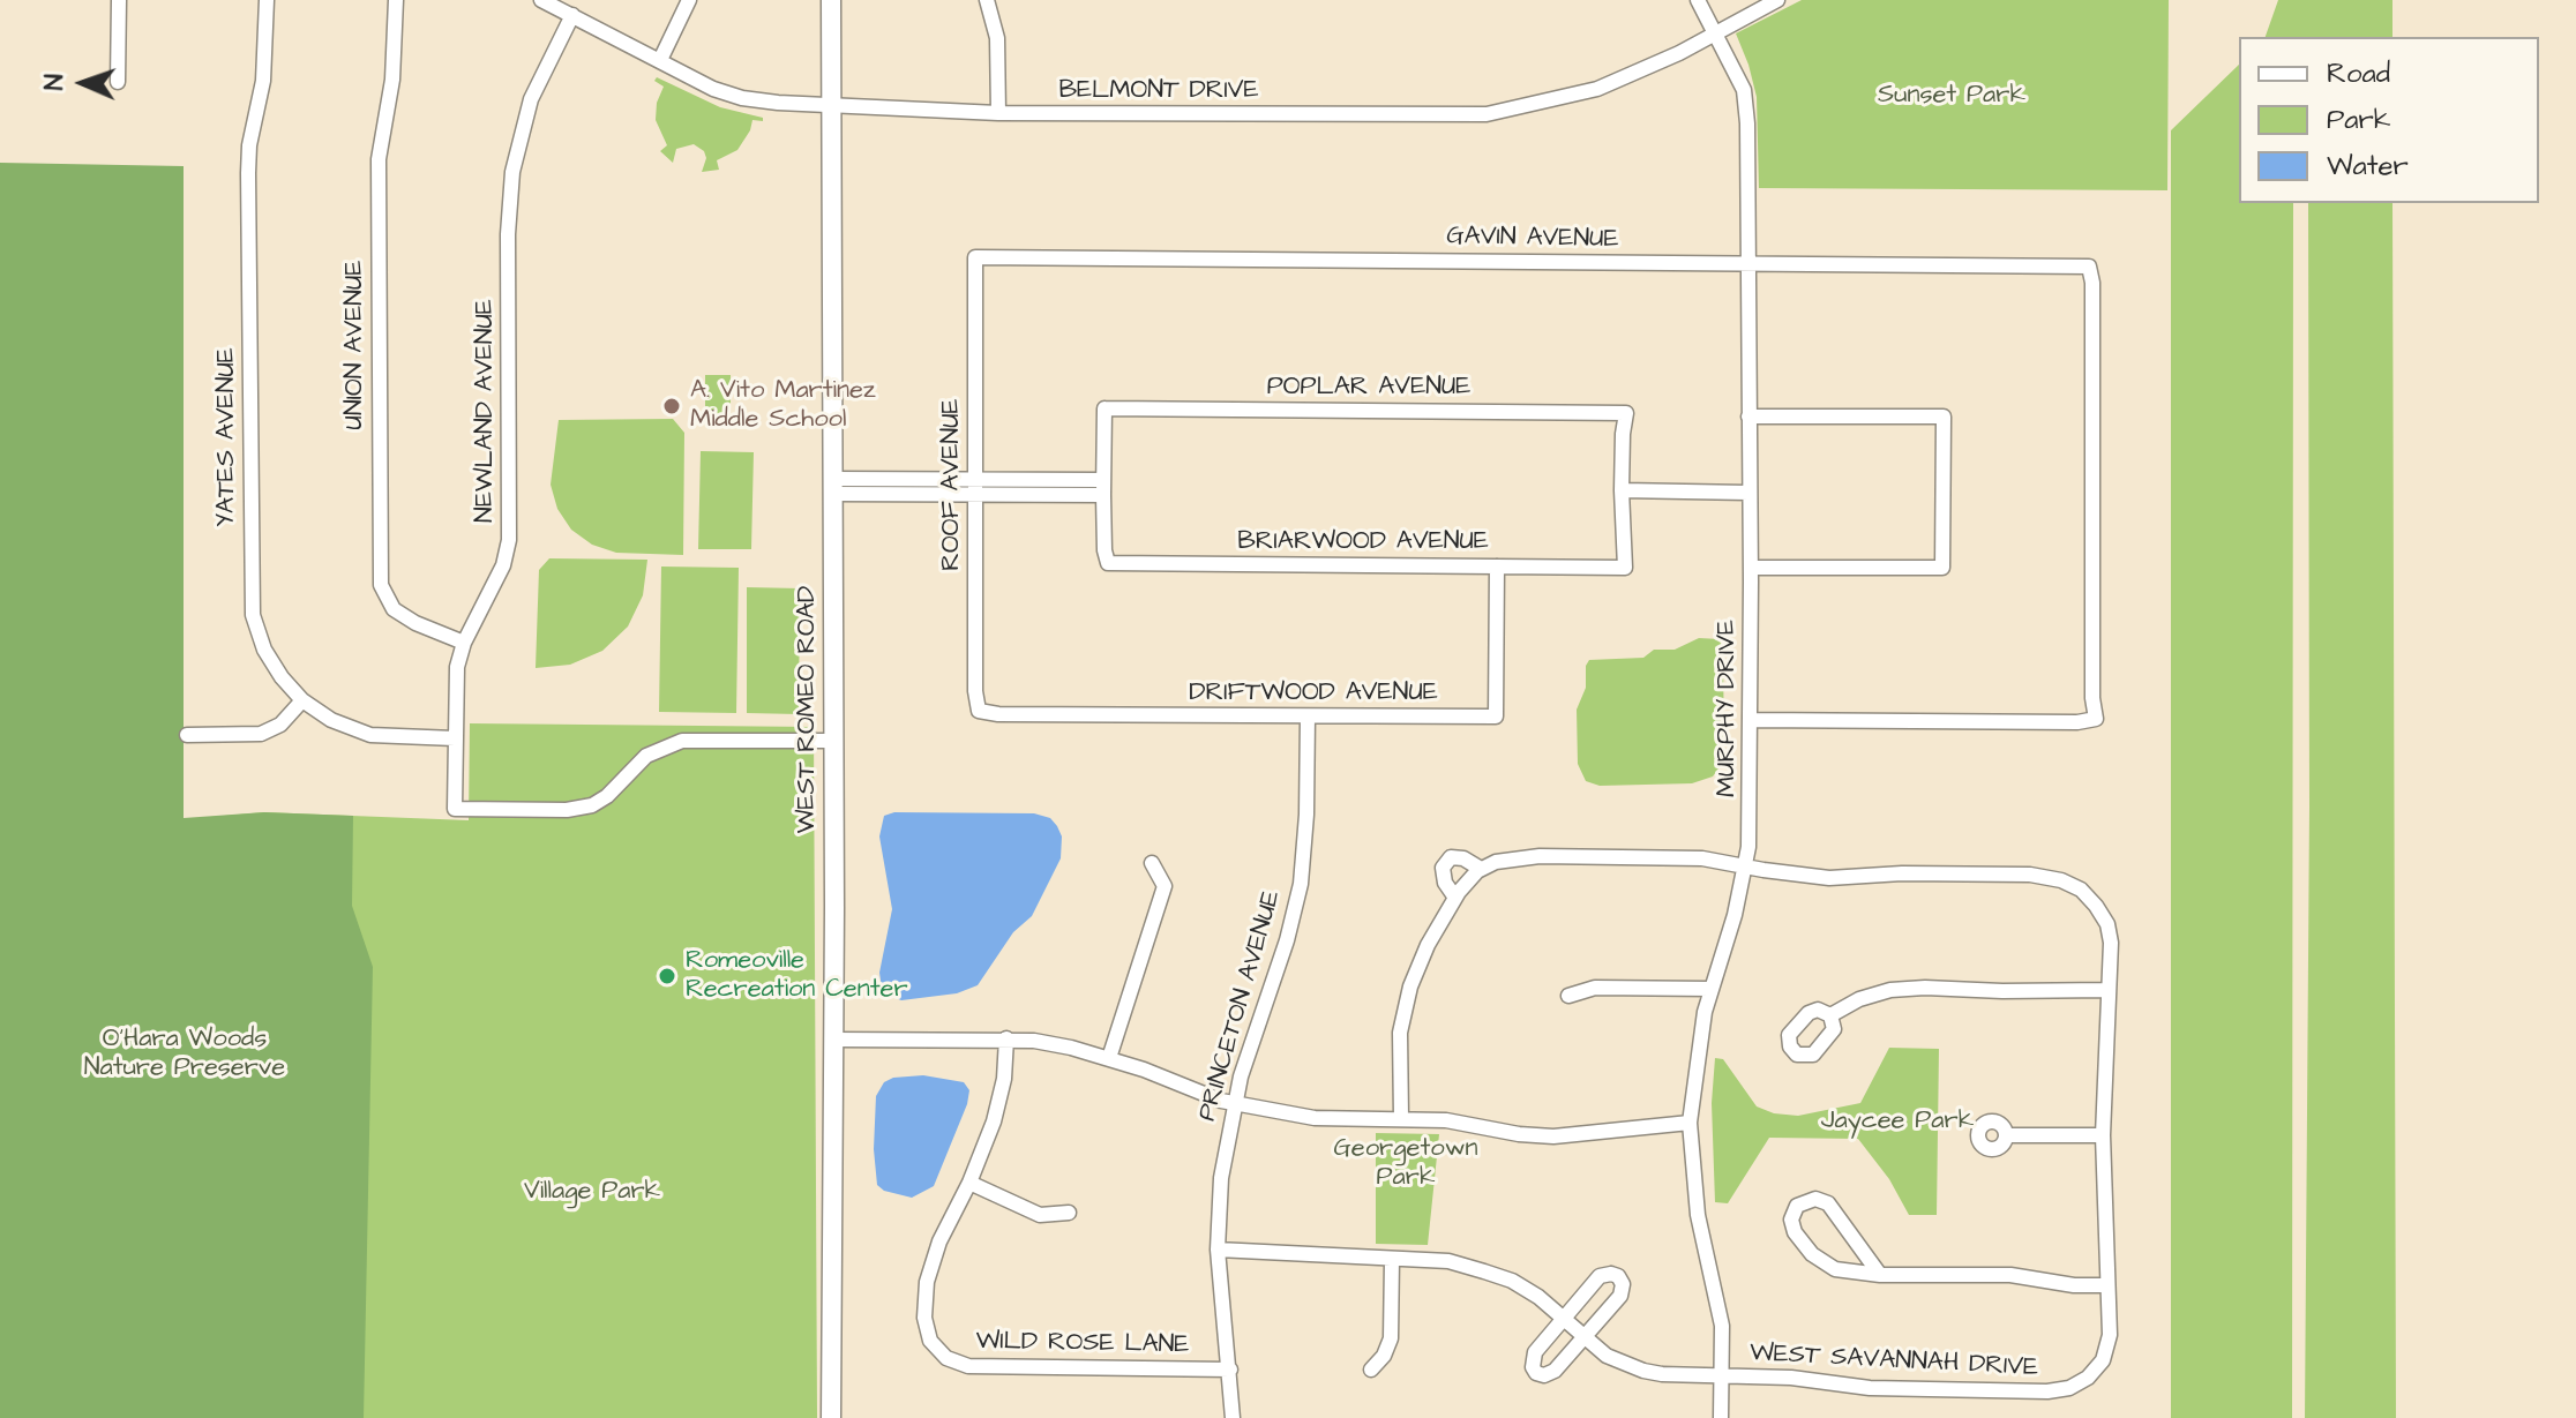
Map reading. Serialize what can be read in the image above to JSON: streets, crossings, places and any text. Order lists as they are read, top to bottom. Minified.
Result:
{"streets":{"main road":["WEST ROMEO ROAD"],"street":["BELMONT DRIVE","GAVIN AVENUE","UNION AVENUE","POPLAR AVENUE","NEWLAND AVENUE","YATES AVENUE","ROOF AVENUE","BRIARWOOD AVENUE","DRIFTWOOD AVENUE","MURPHY DRIVE","PRINCETON AVENUE","WILD ROSE LANE","WEST SAVANNAH DRIVE"]},"crossings":[["BELMONT DRIVE","NEWLAND AVENUE"],["BELMONT DRIVE","MURPHY DRIVE"],["BELMONT DRIVE","WEST ROMEO ROAD"],["GAVIN AVENUE","ROOF AVENUE"],["GAVIN AVENUE","MURPHY DRIVE"],["UNION AVENUE","NEWLAND AVENUE"],["POPLAR AVENUE","BRIARWOOD AVENUE"],["NEWLAND AVENUE","YATES AVENUE"],["NEWLAND AVENUE","WEST ROMEO ROAD"],["ROOF AVENUE","DRIFTWOOD AVENUE"],["BRIARWOOD AVENUE","DRIFTWOOD AVENUE"],["DRIFTWOOD AVENUE","PRINCETON AVENUE"],["MURPHY DRIVE","WEST SAVANNAH DRIVE"],["PRINCETON AVENUE","WILD ROSE LANE"],["PRINCETON AVENUE","WEST SAVANNAH DRIVE"]],"parks":["Sunset Park","O'Hara Woods Nature Preserve","Jaycee Park","Georgetown Park","Village Park"],"places":["A. Vito Martinez Middle School","Romeoville Recreation Center"],"legend":["Road","Park","Water"],"north":"left"}
